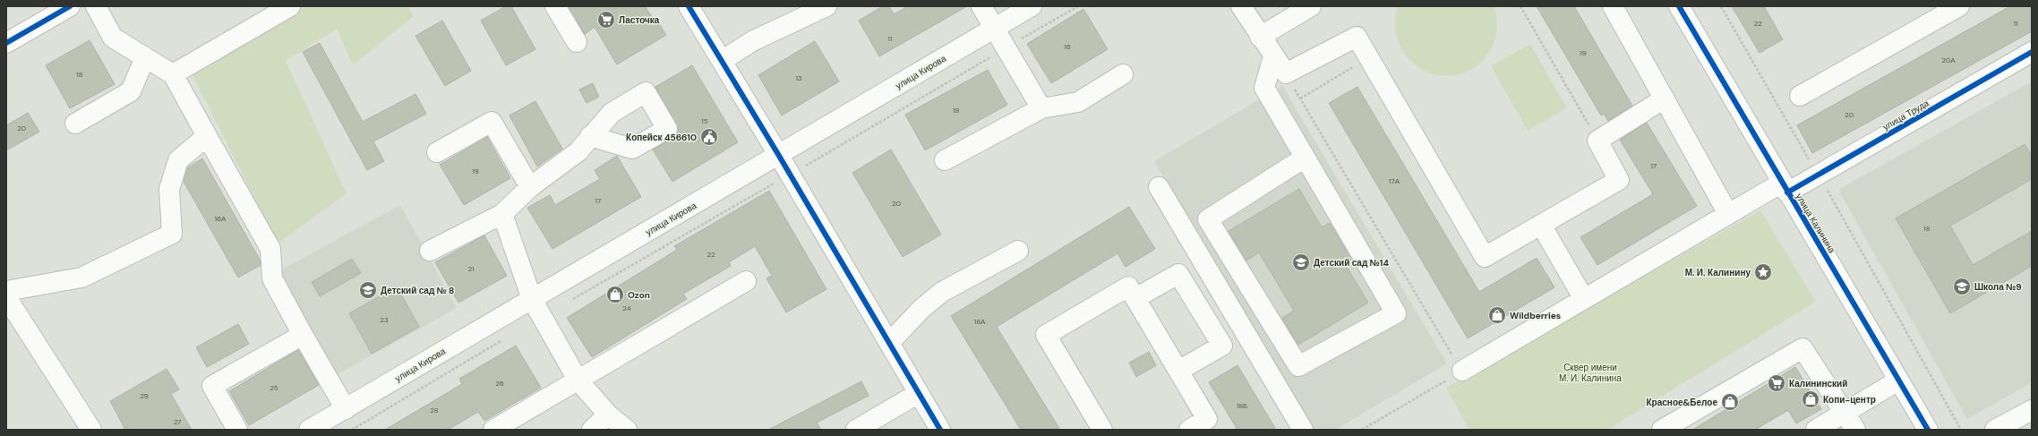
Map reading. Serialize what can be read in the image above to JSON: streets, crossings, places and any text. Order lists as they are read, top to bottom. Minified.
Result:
{"streets":{"street":["улица Кирова","улица Труда","улица Калинина"]},"crossings":[["улица Труда","улица Калинина"]],"parks":["Сквер имени М. И. Калинина"],"places":{"supermarket":["Ласточка","Калининский"],"public building":["Копейск 456610"],"school or university":["Детский сад №14","Школа №9","Детский сад № 8"],"place":["М. И. Калинину"],"shop":["Ozon","Wildberries","Копи-центр","Красное&Белое"]},"house_numbers":["22","11","11","16","19","20А","18","13","18","20","15","20","17","19","17А","17","20","16А","18","22","21","24","23","18А","26","25","29","18Б","28","27"]}
